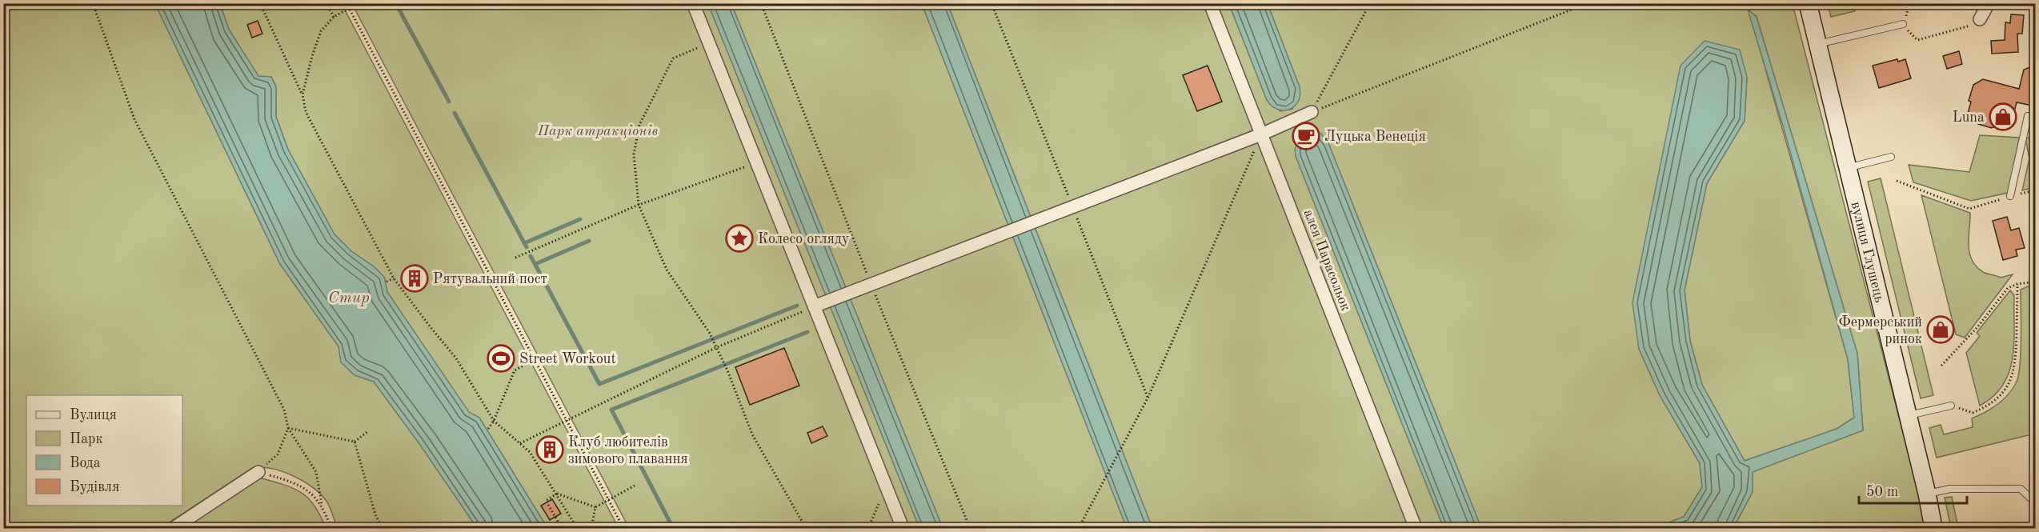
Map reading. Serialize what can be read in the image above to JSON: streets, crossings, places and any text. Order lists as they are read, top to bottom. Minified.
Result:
{"streets":{"street":["вулиця Глушець","алея Парасольок"]},"water":["Стир"],"parks":["Парк атракціонів"],"places":{"shop":["Luna","Фермерський ринок"],"cafe":["Луцька Венеція"],"place":["Колесо огляду"],"building":["Рятувальний пост","Клуб любителів зимового плавання"],"sports":["Street Workout"]},"legend":["Вулиця","Парк","Вода","Будівля"],"scale_bar":"50 m"}
